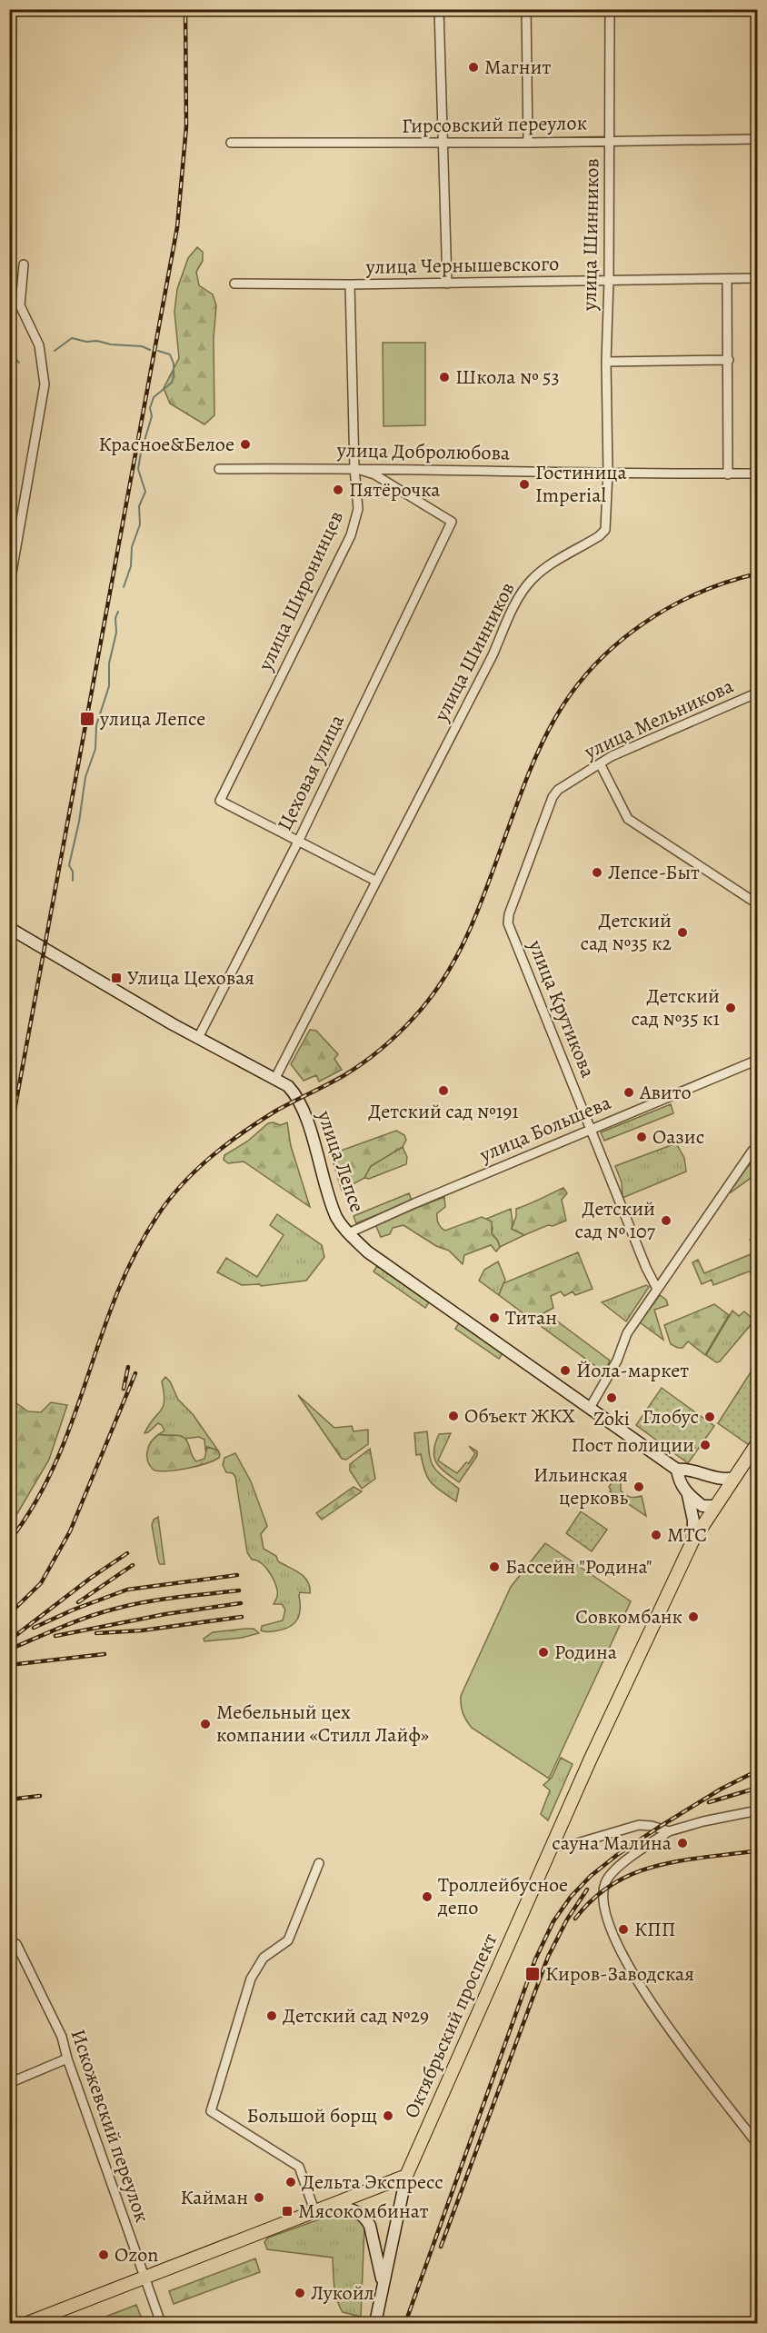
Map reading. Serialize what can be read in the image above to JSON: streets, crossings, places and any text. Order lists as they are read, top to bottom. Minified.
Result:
{"streets":{"main road":["улица Лепсе","Октябрьский проспект"],"street":["Гирсовский переулок","улица Шинников","улица Чернышевского","улица Добролюбова","улица Широнинцев","улица Мельникова","Цеховая улица","улица Крутикова","улица Большева","Искожевский переулок"]},"crossings":[["Гирсовский переулок","улица Шинников"],["улица Шинников","улица Чернышевского"],["улица Шинников","улица Добролюбова"],["улица Шинников","улица Лепсе"],["улица Чернышевского","улица Широнинцев"],["улица Добролюбова","улица Широнинцев"],["улица Добролюбова","Цеховая улица"],["улица Широнинцев","Цеховая улица"],["улица Мельникова","улица Крутикова"],["Цеховая улица","улица Лепсе"],["улица Крутикова","улица Большева"],["улица Большева","улица Лепсе"],["улица Лепсе","Октябрьский проспект"]],"places":{"other":["Магнит","Школа № 53","Красное&Белое","Гостиница Imperial","Пятёрочка","Лепсе-Быт","Детский сад №35 к2","Детский сад №35 к1","Детский сад №191","Авито","Оазис","Детский сад № 107","Титан","Йола-маркет","Zoki","Объект ЖКХ","Глобус","Пост полиции","Ильинская церковь","МТС","Бассейн \"Родина\"","Совкомбанк","Родина","Мебельный цех компании «Стилл Лайф»","сауна Малина","Троллейбусное депо","КПП","Детский сад №29","Большой борщ","Дельта Экспресс","Кайман","Ozon","Лукойл"],"transit":["улица Лепсе","Улица Цеховая","Киров-Заводская","Мясокомбинат"]}}
